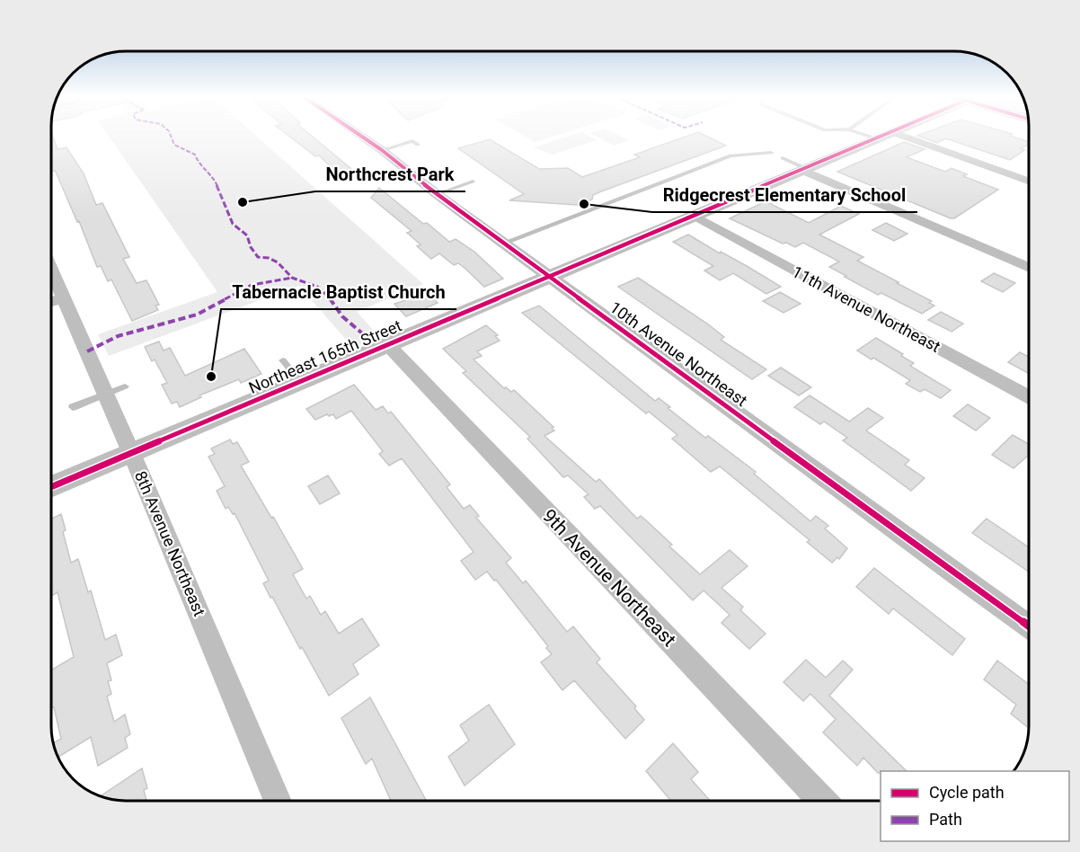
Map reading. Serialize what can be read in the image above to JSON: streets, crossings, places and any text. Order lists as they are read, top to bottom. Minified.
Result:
{"streets":{"street":["11th Avenue Northeast","10th Avenue Northeast","Northeast 165th Street","8th Avenue Northeast","9th Avenue Northeast"]},"crossings":[["11th Avenue Northeast","Northeast 165th Street"],["10th Avenue Northeast","Northeast 165th Street"],["Northeast 165th Street","8th Avenue Northeast"],["Northeast 165th Street","9th Avenue Northeast"]],"places":["Northcrest Park","Ridgecrest Elementary School","Tabernacle Baptist Church"],"legend":["Cycle path","Path"]}
